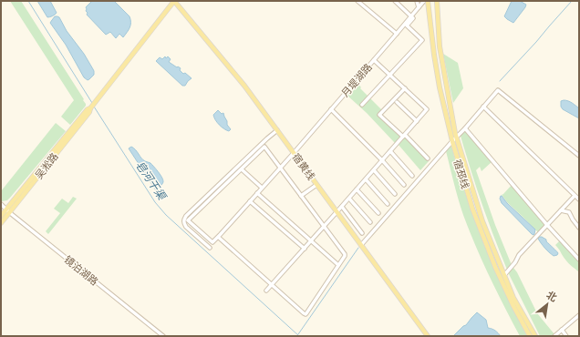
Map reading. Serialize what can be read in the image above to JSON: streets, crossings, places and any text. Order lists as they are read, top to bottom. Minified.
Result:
{"streets":{"main road":["吴淞路","宿黄线","宿邳线"],"street":["月堤湖路","镜泊湖路"]},"crossings":[["月堤湖路","宿黄线"],["吴淞路","宿黄线"],["吴淞路","镜泊湖路"]],"water":["皂河干渠"],"north":"top right"}
